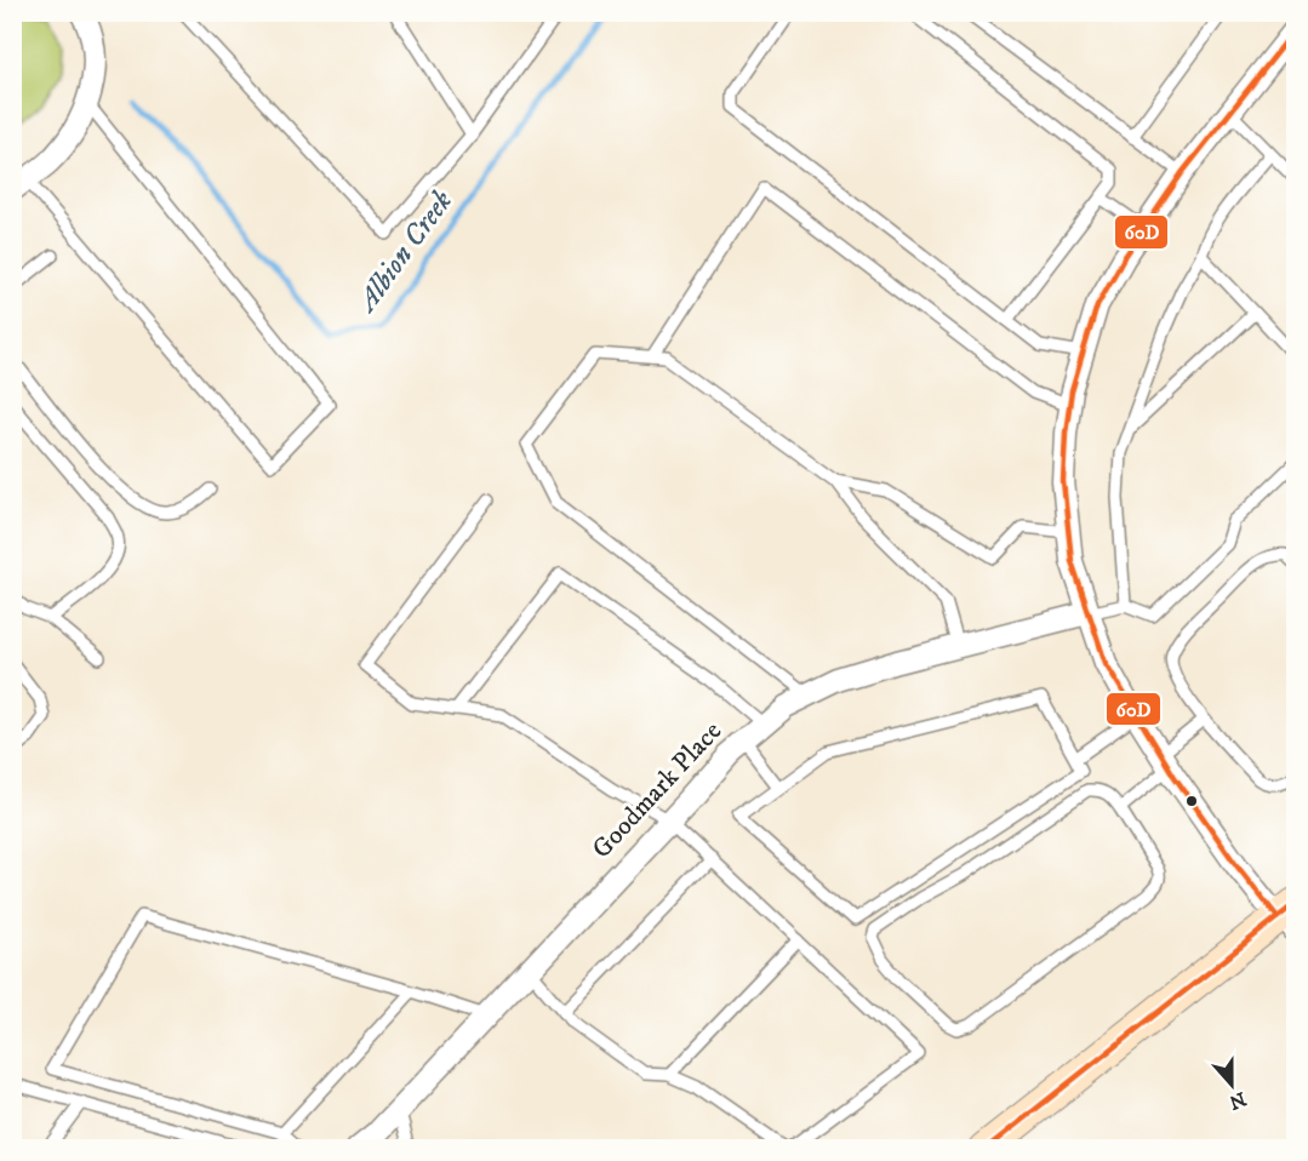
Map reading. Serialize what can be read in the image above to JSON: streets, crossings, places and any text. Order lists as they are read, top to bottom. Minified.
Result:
{"streets":{"street":["Goodmark Place"]},"water":["Albion Creek"],"lines":["transit line 60D"],"north":"bottom"}
